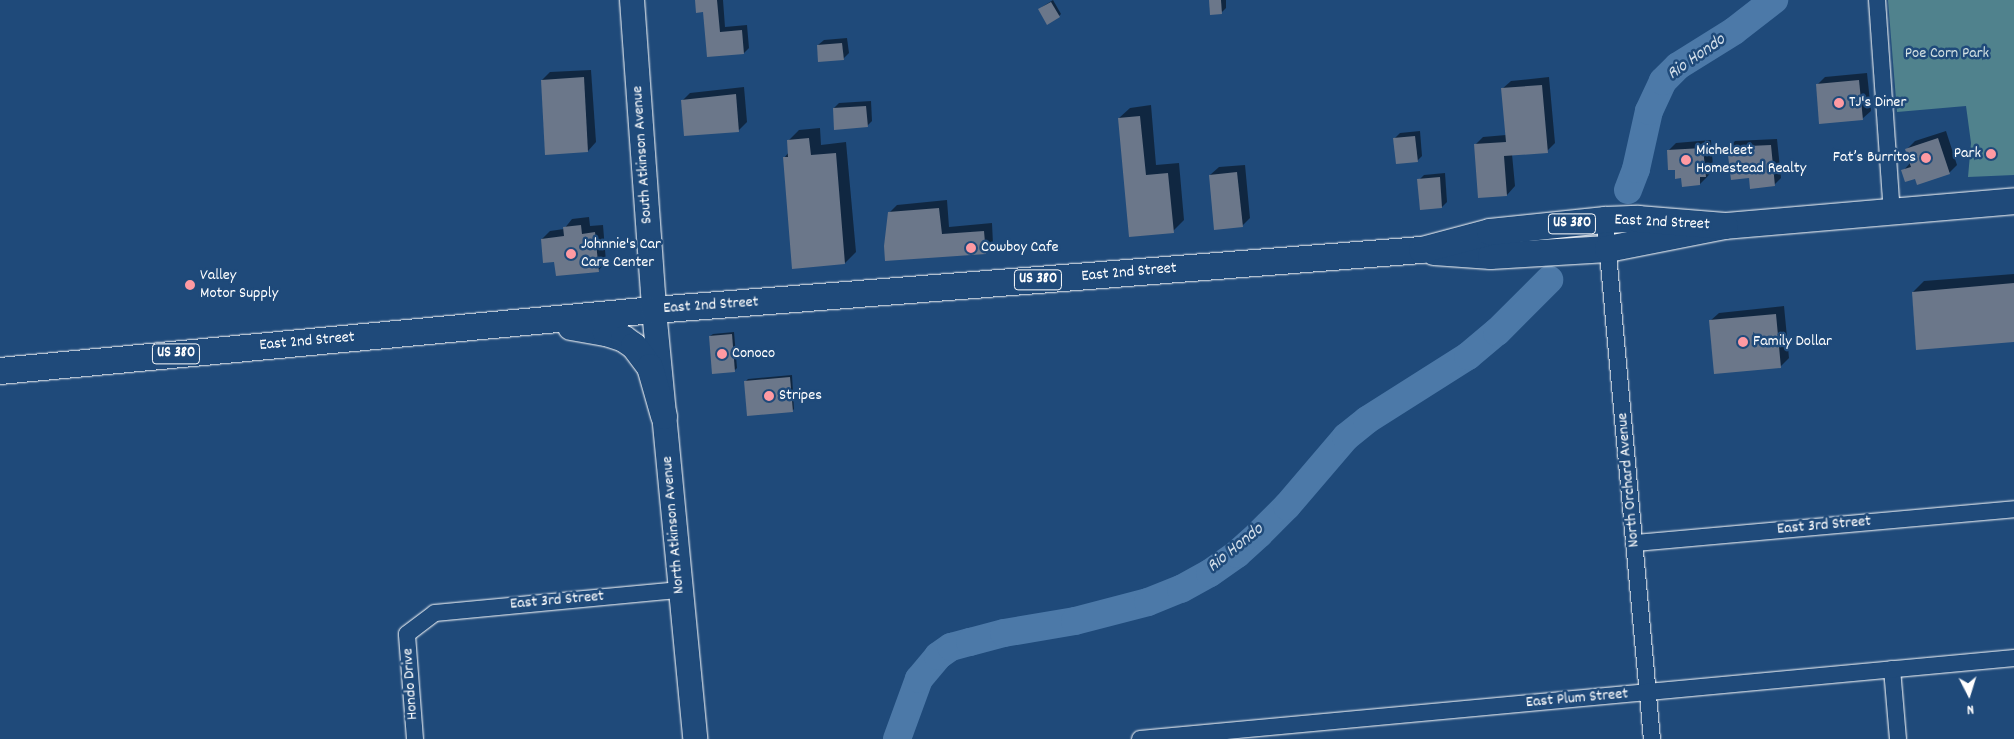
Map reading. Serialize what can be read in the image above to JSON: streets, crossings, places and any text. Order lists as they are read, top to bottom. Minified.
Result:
{"streets":{"main road":["South Atkinson Avenue","East 2nd Street","US 380","North Atkinson Avenue"],"street":["North Orchard Avenue","East 3rd Street","Hondo Drive","East Plum Street"]},"crossings":[["South Atkinson Avenue","East 2nd Street"],["South Atkinson Avenue","North Atkinson Avenue"],["East 2nd Street","North Orchard Avenue"],["East 2nd Street","North Atkinson Avenue"],["North Orchard Avenue","East 3rd Street"],["North Orchard Avenue","East Plum Street"],["North Atkinson Avenue","East 3rd Street"],["East 3rd Street","Hondo Drive"]],"water":["Rio Hondo"],"parks":["Poe Corn Park"],"places":["TJ's Diner","Park","Fat’s Burritos","Micheleet Homestead Realty","Cowboy Cafe","Johnnie's Car Care Center","Valley Motor Supply","Family Dollar","Conoco","Stripes"],"north":"bottom"}
